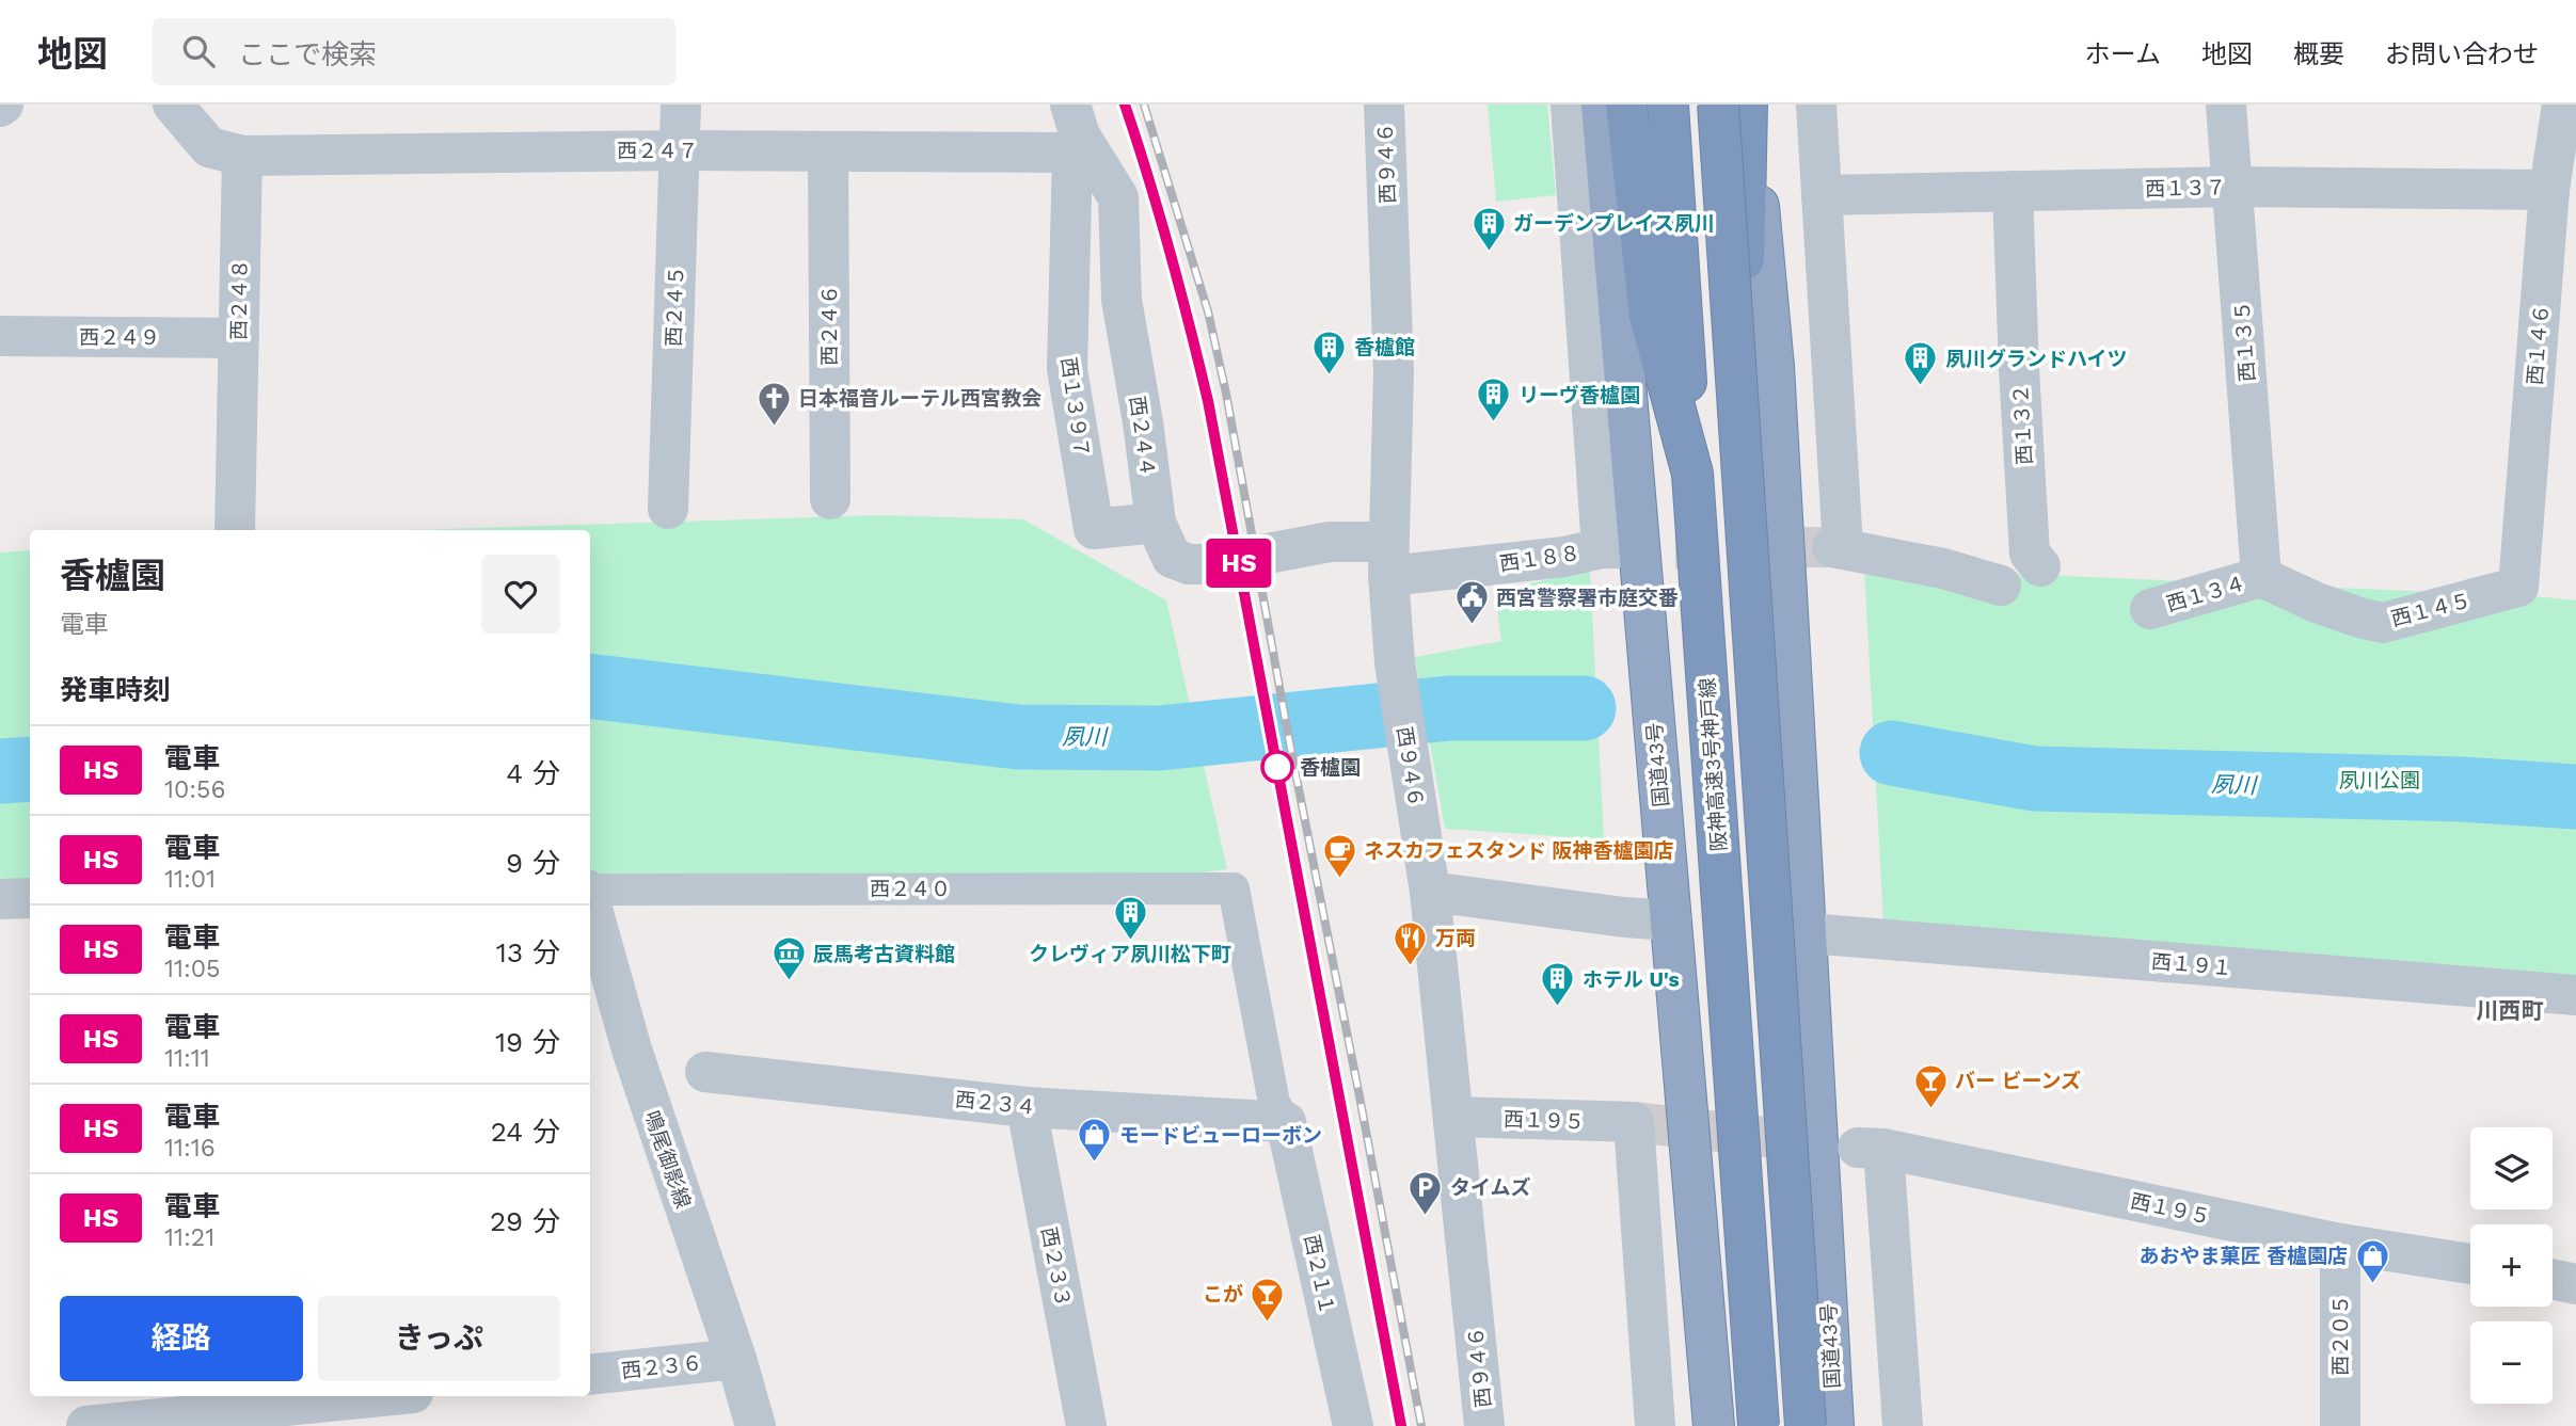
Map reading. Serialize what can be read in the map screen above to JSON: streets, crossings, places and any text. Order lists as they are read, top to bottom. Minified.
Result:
{"streets":{"highway":["国道43号","阪神高速3号神戸線"],"street":["西２４７","西９４６","西１３７","西２４８","西２４５","西２４６","西２４９","西１３５","西１４６","西１３９７","西１３２","西２４４","西１８８","西１３４","西１４５","西２４０","西１９１","西２３４","西１９５","鳴尾御影線","西２３３","西２１１","西２０５","西２３６"]},"crossings":[["西２４７","西２４８"],["西２４７","西２４５"],["西２４７","西２４６"],["西２４７","西１３９７"],["西２４７","西２４４"],["西９４６","西２４４"],["西９４６","西１８８"],["西９４６","西１９５"],["西１３７","西１３５"],["西１３７","西１４６"],["西１３７","西１３２"],["西２４８","西２４９"],["西１３５","西１３４"],["西１３５","西１４５"],["西１４６","西１４５"],["西１３９７","西２４４"],["西２４４","西１８８"],["西１３４","西１４５"],["国道43号","西１９１"],["西２４０","西２１１"],["西２３４","西２３３"],["西２３４","西２１１"],["西１９５","西２０５"],["鳴尾御影線","西２３６"]],"districts":["川西町"],"water":["夙川"],"parks":["夙川公園"],"places":{"building":["ガーデンプレイス夙川","香櫨館","夙川グランドハイツ","リーヴ香櫨園","クレヴィア夙川松下町","ホテル U's"],"church":["日本福音ルーテル西宮教会"],"public building":["西宮警察署市庭交番"],"other":["香櫨園"],"cafe":["ネスカフェスタンド 阪神香櫨園店"],"restaurant":["万両"],"museum":["辰馬考古資料館"],"bar":["バー ビーンズ","こが"],"shop":["モードビューローボン","あおやま菓匠 香櫨園店"],"parking":["タイムズ"]},"page":{"header":"地図","search":"ここで検索","nav":["ホーム","地図","概要","お問い合わせ"],"on_map":"HS","heading":[["香櫨園","電車"],"発車時刻"],"list":[{"mark":"HS","name":"電車","note":"10:56","value":"4 分"},{"mark":"HS","name":"電車","note":"11:01","value":"9 分"},{"mark":"HS","name":"電車","note":"11:05","value":"13 分"},{"mark":"HS","name":"電車","note":"11:11","value":"19 分"},{"mark":"HS","name":"電車","note":"11:16","value":"24 分"},{"mark":"HS","name":"電車","note":"11:21","value":"29 分"}],"map_buttons":["+","−"],"buttons":["経路","きっぷ"]}}
